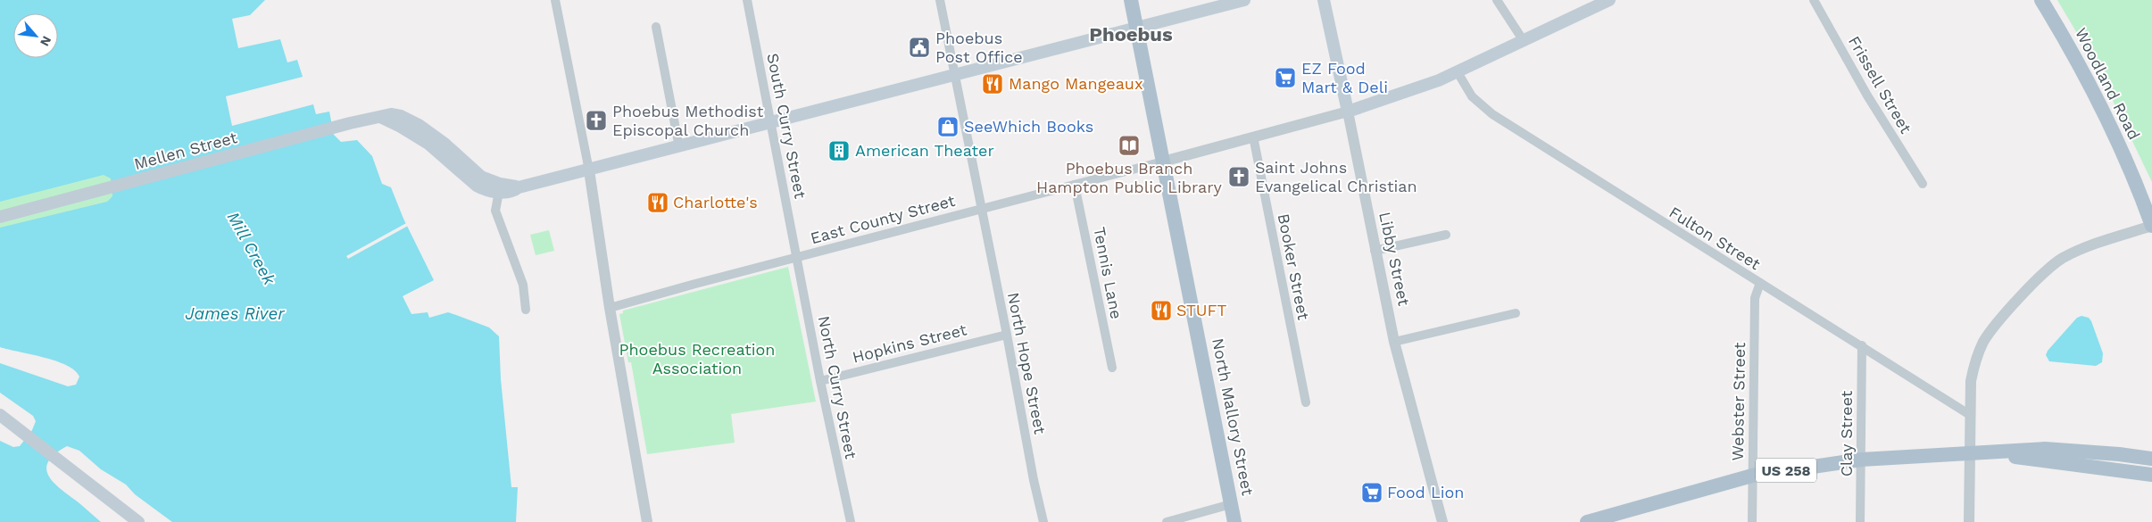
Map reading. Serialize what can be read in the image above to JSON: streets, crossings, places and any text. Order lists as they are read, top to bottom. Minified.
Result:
{"streets":{"main road":["Woodland Road","Mellen Street","Libby Street","North Mallory Street","US 258"],"street":["Frissell Street","South Curry Street","East County Street","Fulton Street","Booker Street","Tennis Lane","Hopkins Street","North Hope Street","North Curry Street","Webster Street","Clay Street"]},"crossings":[["South Curry Street","East County Street"],["South Curry Street","North Curry Street"],["East County Street","Tennis Lane"],["East County Street","North Hope Street"],["East County Street","North Curry Street"],["East County Street","North Mallory Street"],["Fulton Street","Webster Street"],["Fulton Street","Clay Street"],["Hopkins Street","North Hope Street"],["Hopkins Street","North Curry Street"],["Webster Street","US 258"],["Clay Street","US 258"]],"districts":["Phoebus"],"water":["Mill Creek","James River"],"parks":["Phoebus Recreation Association"],"places":{"public building":["Phoebus Post Office"],"supermarket":["EZ Food Mart & Deli","Food Lion"],"restaurant":["Mango Mangeaux","Charlotte's","STUFT"],"church":["Phoebus Methodist Episcopal Church","Saint Johns Evangelical Christian"],"shop":["SeeWhich Books"],"library":["Phoebus Branch Hampton Public Library"],"building":["American Theater"]},"north":"bottom right"}
